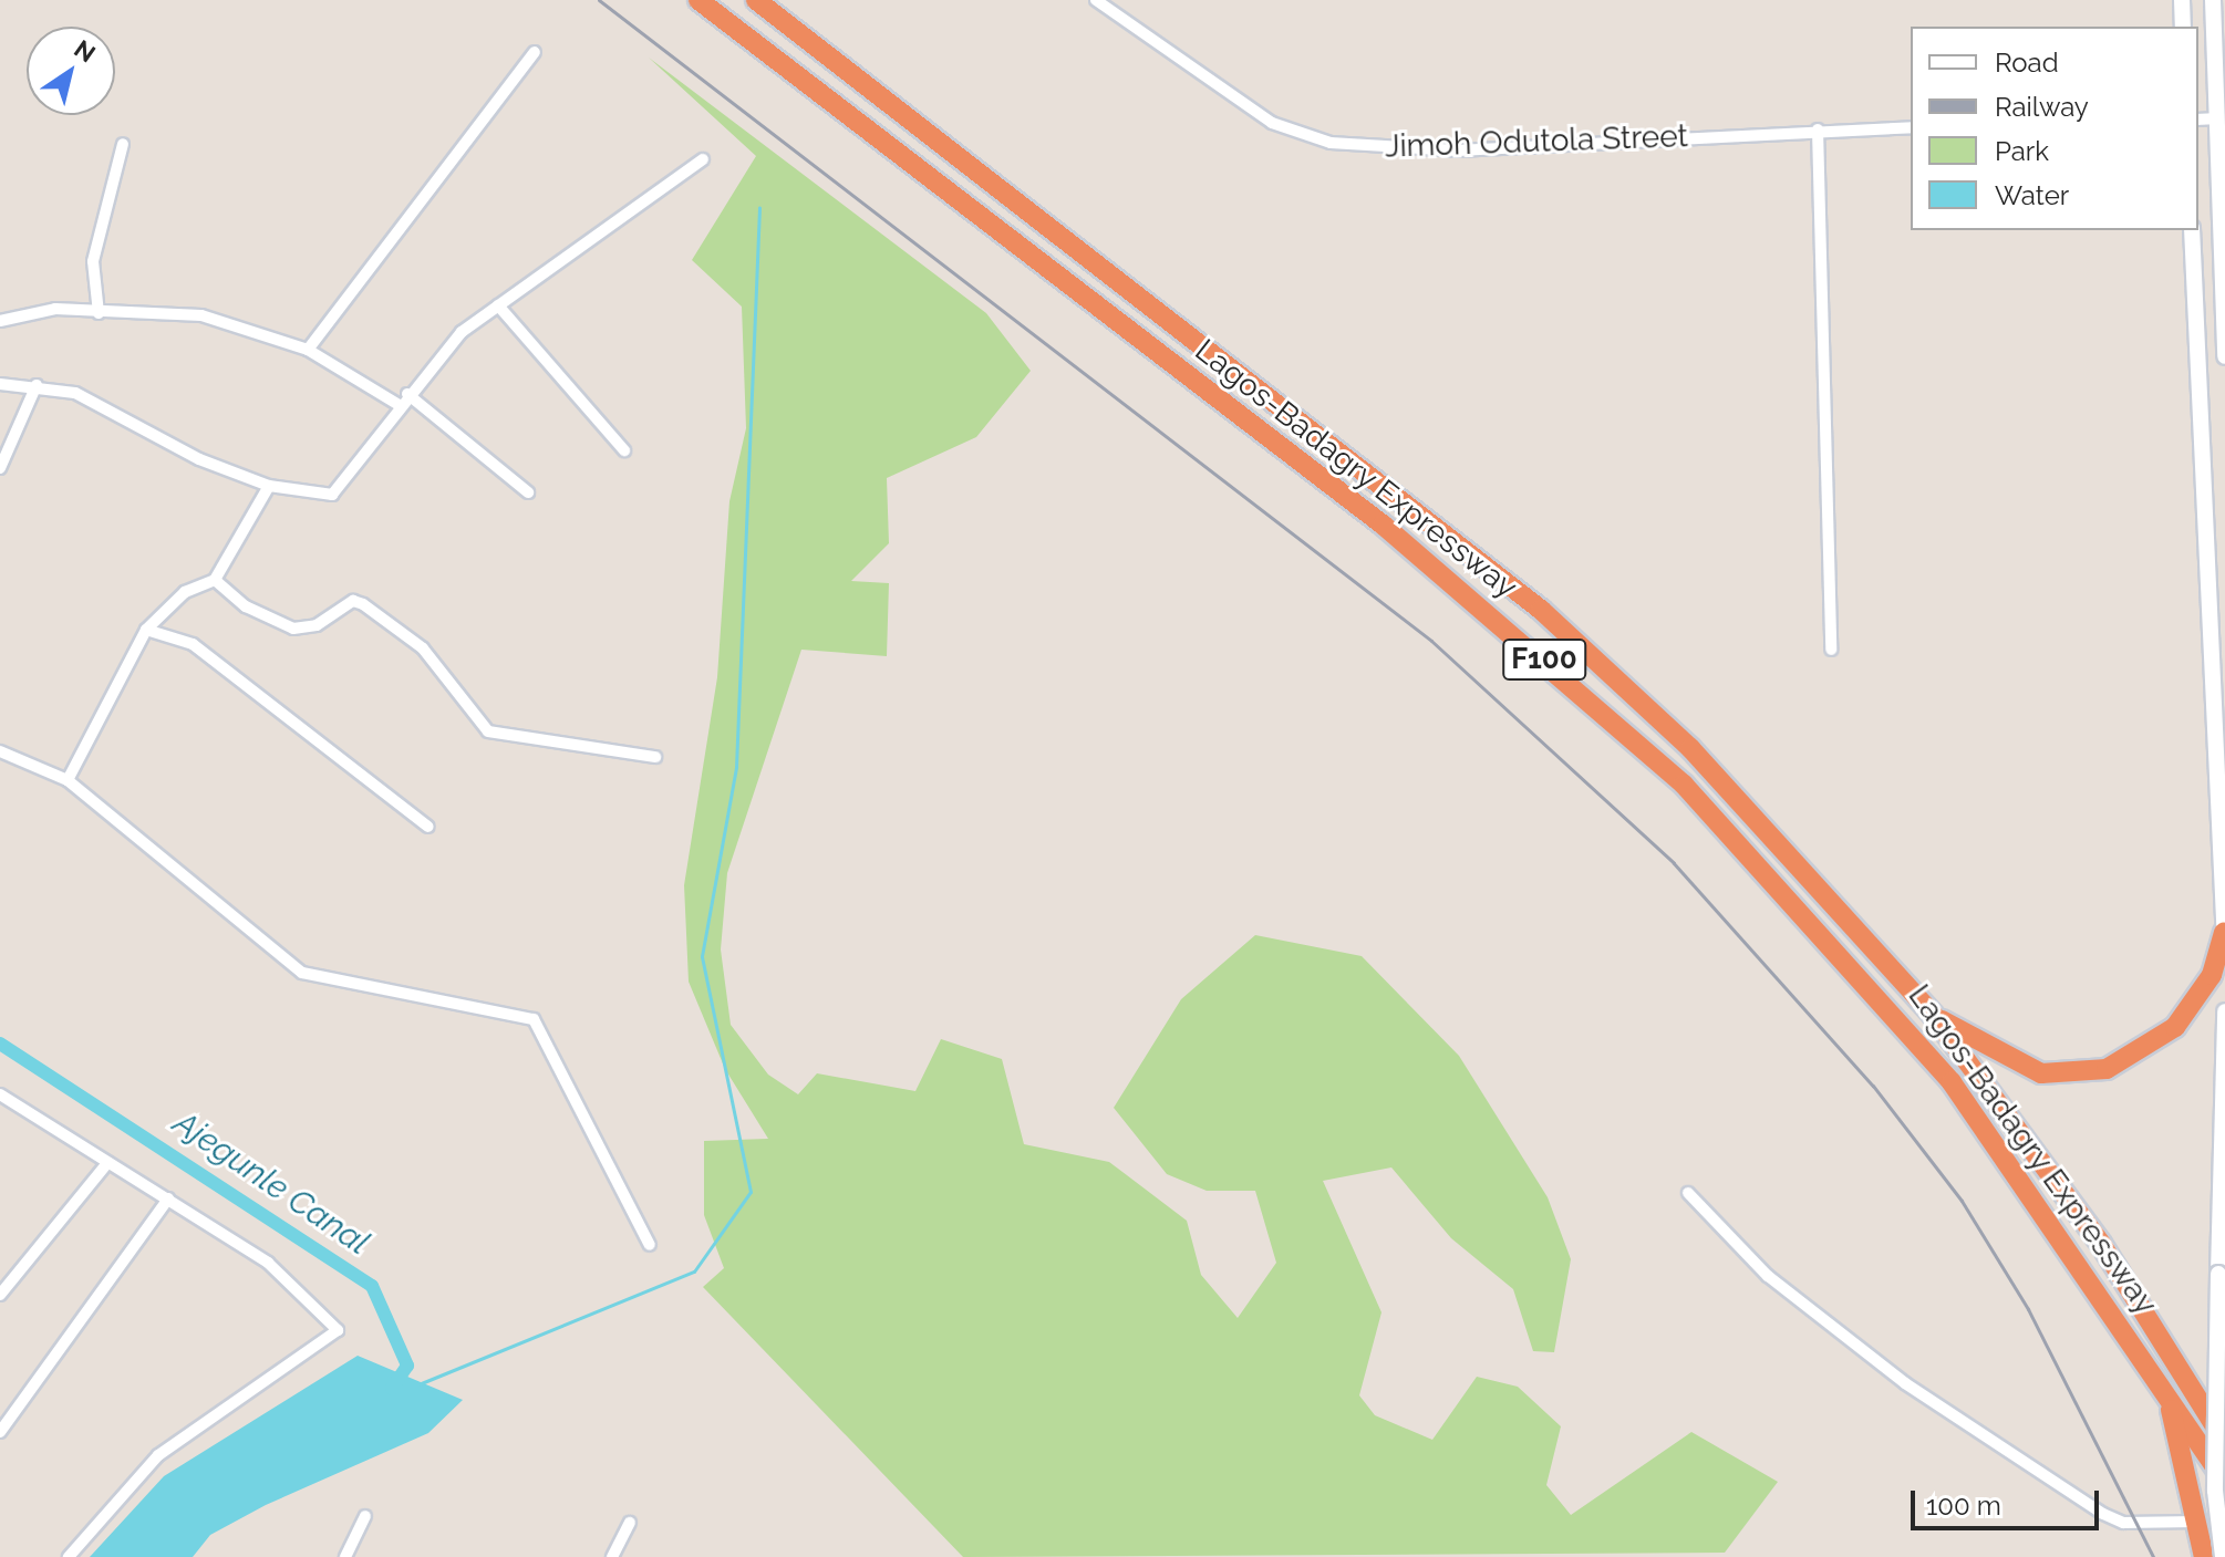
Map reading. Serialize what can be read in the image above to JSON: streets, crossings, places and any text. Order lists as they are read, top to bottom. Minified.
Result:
{"streets":{"highway":["Lagos-Badagry Expressway","F100"],"street":["Jimoh Odutola Street"]},"water":["Ajegunle Canal"],"legend":["Road","Railway","Park","Water"],"scale_bar":"100 m","north":"top right"}
